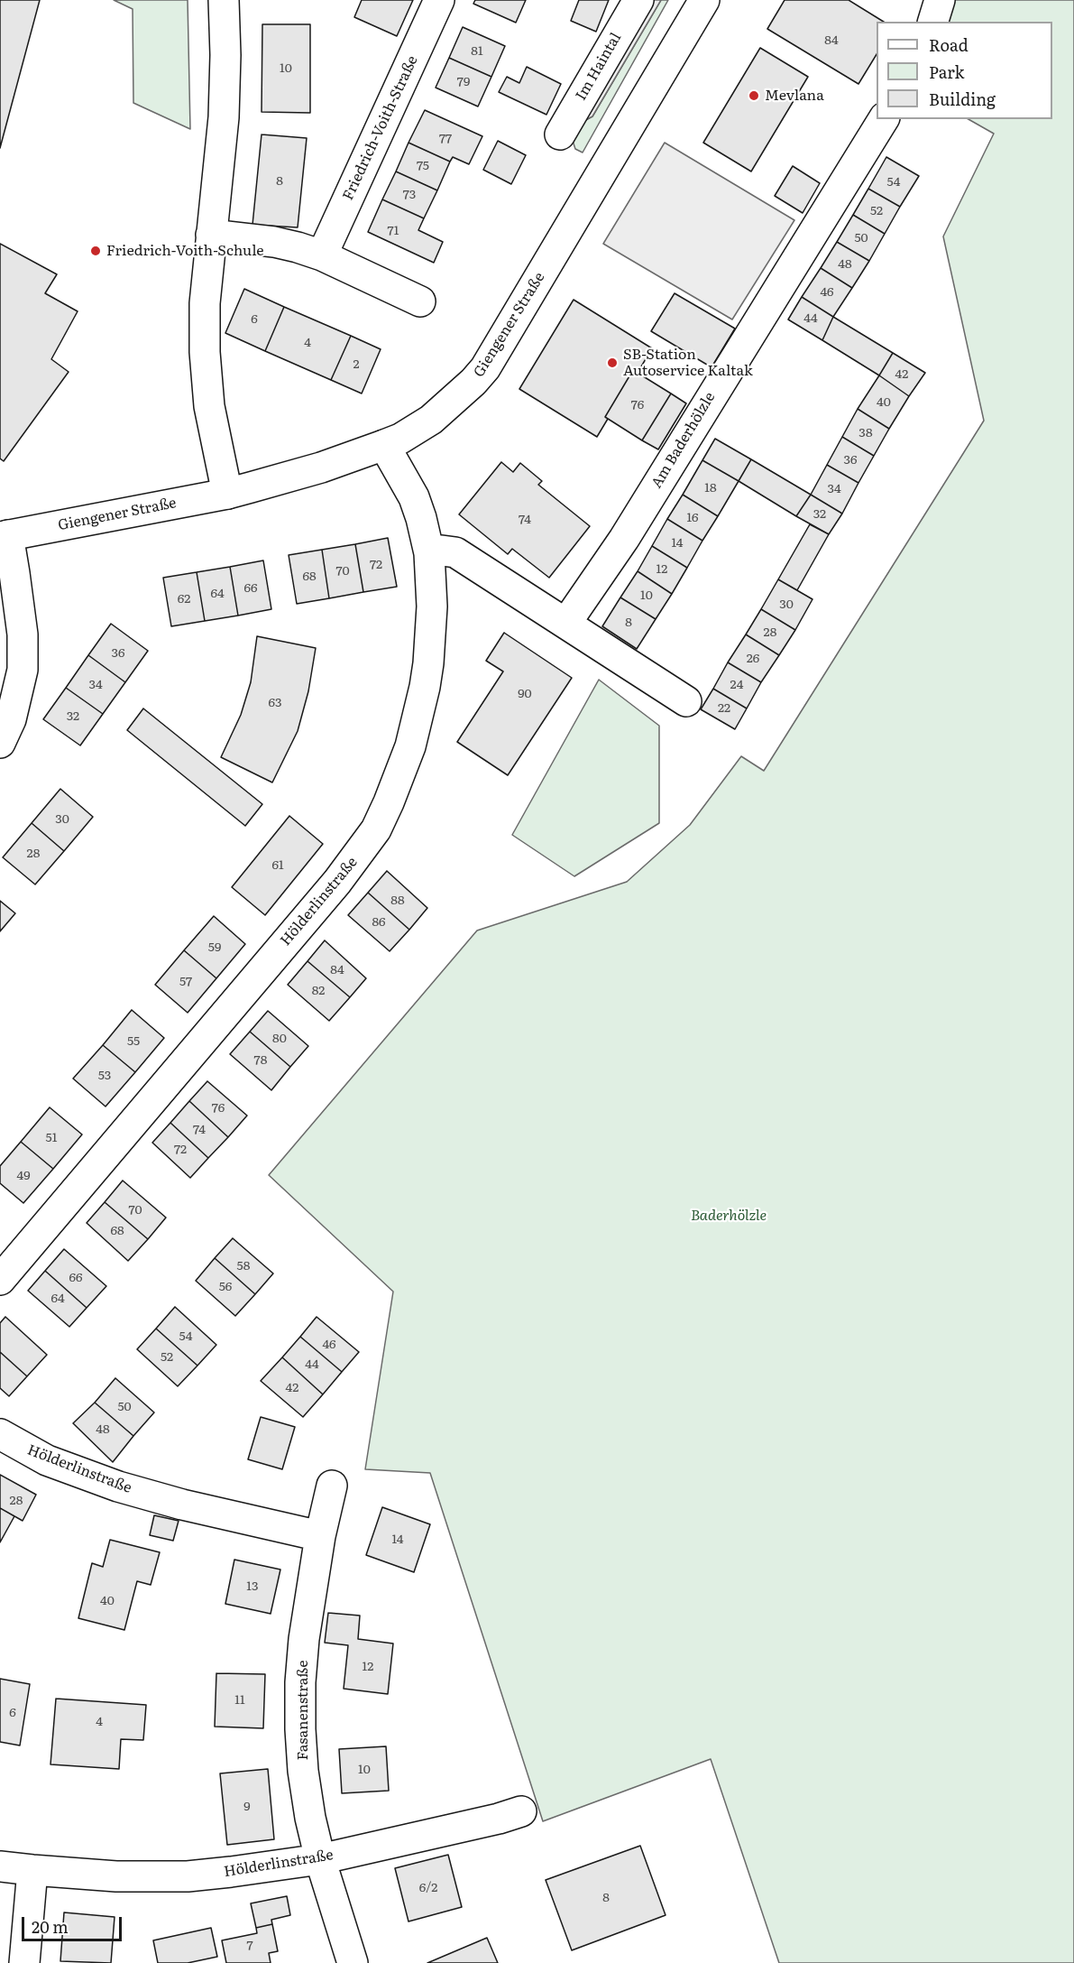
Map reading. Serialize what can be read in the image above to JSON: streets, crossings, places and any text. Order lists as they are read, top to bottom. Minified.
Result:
{"streets":{"street":["Im Haintal","Friedrich-Voith-Straße","Giengener Straße","Am Baderhölzle","Hölderlinstraße","Fasanenstraße"]},"crossings":[["Giengener Straße","Hölderlinstraße"],["Hölderlinstraße","Fasanenstraße"]],"parks":["Baderhölzle"],"places":["Mevlana","Friedrich-Voith-Schule","SB-Station Autoservice Kaltak"],"house_numbers":["84","81","10","79","77","75","8","54","73","52","71","50","48","46","44","6","4","2","42","40","76","38","36","18","34","32","16","74","14","72","12","70","68","66","64","10","62","30","8","28","36","26","34","24","90","63","22","32","30","28","61","88","86","59","84","57","82","80","55","78","53","76","74","51","72","49","70","68","58","66","56","64","54","46","52","44","42","50","48","28","14","13","40","12","11","6","4","10","9","6/2","8","7"],"legend":["Road","Park","Building"],"scale_bar":"20 m"}
